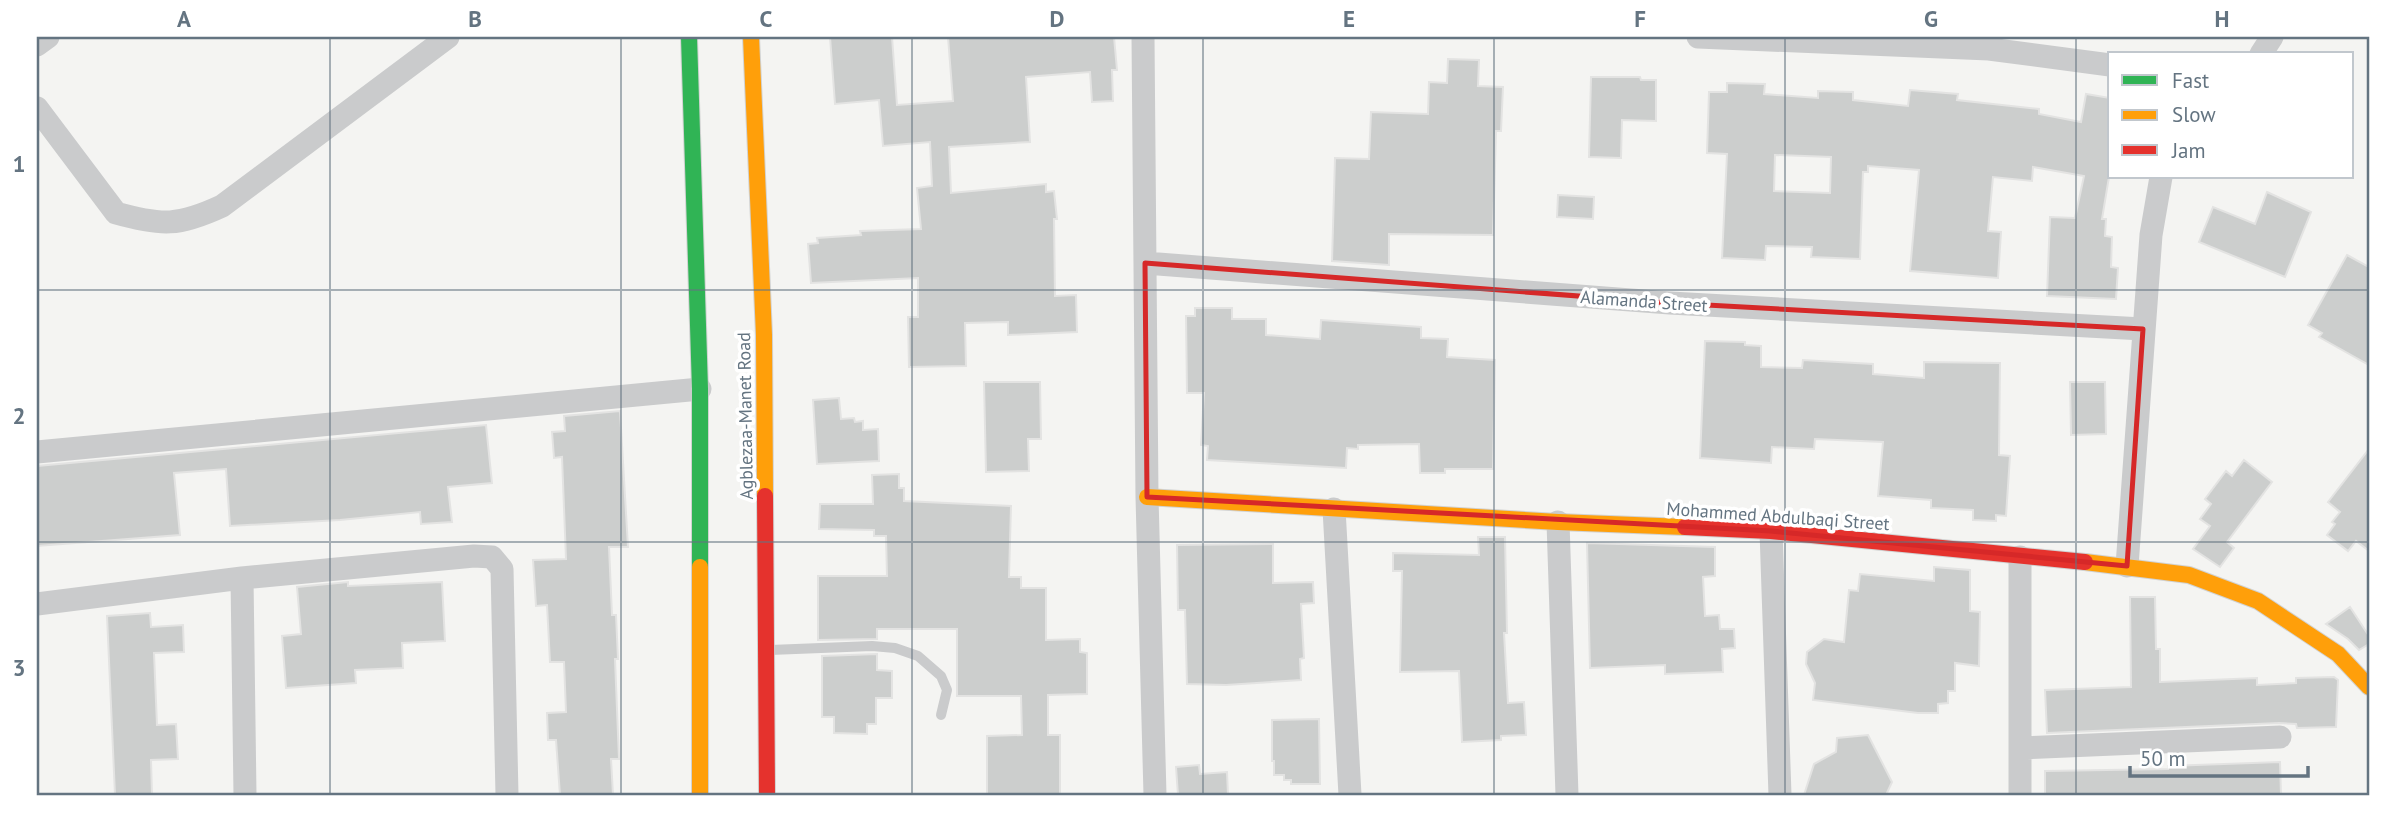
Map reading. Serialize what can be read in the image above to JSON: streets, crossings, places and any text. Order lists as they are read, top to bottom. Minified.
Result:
{"streets":{"main road":["Agblezaa-Manet Road","Mohammed Abdulbaqi Street"],"street":["Alamanda Street"]},"legend":["Fast","Slow","Jam"],"scale_bar":"50 m","grid":{"columns":["A","B","C","D","E","F","G","H"],"rows":["1","2","3"]}}
